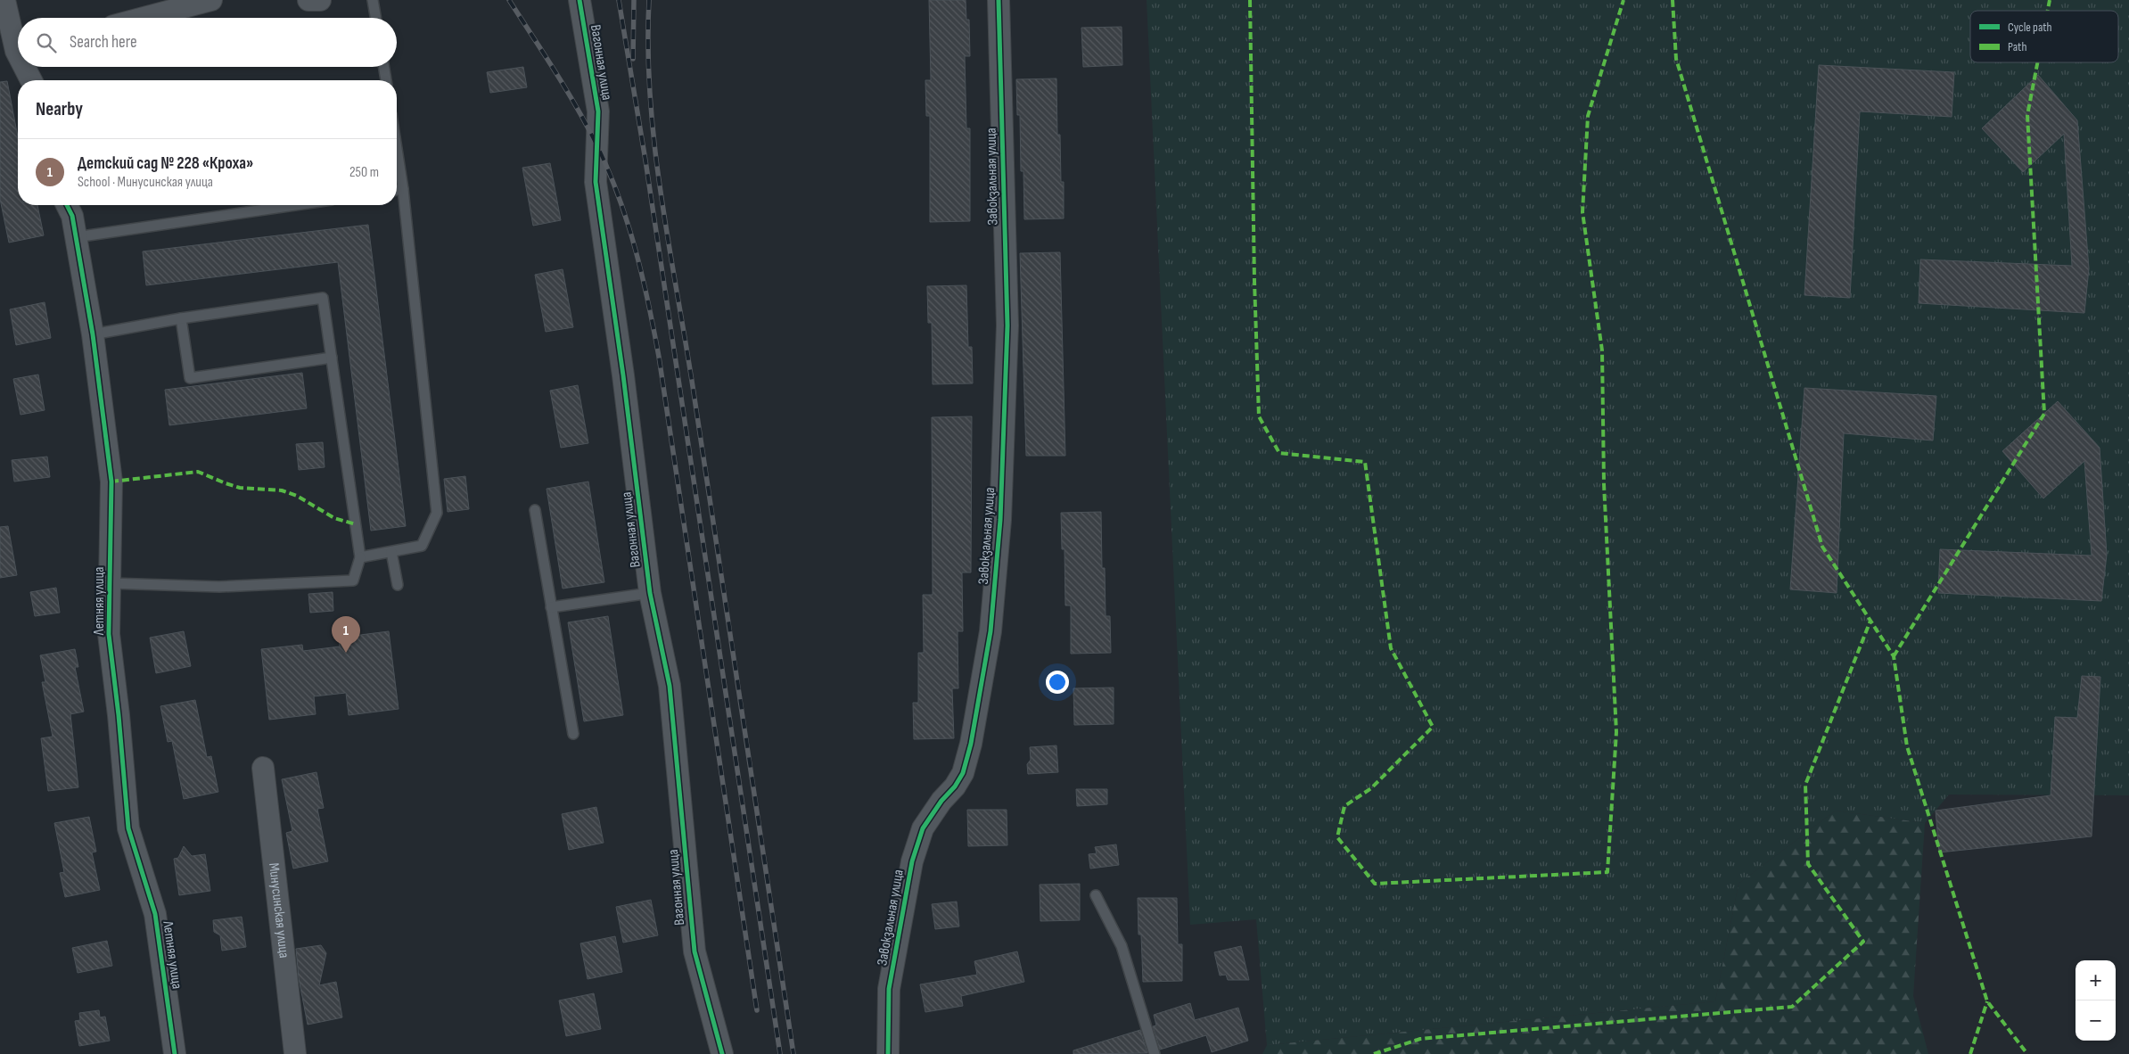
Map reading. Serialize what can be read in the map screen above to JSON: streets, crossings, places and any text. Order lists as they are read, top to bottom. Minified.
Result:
{"streets":{"street":["Вагонная улица","Завокзальная улица","Летняя улица","Минусинская улица"]},"legend":["Cycle path","Path"],"page":{"search":"Search here","heading":"Nearby","list":[{"mark":"1","name":"Детский сад № 228 «Кроха»","note":"School · Минусинская улица","value":"250 m"}],"pins":"1","map_buttons":["+","−"]}}
